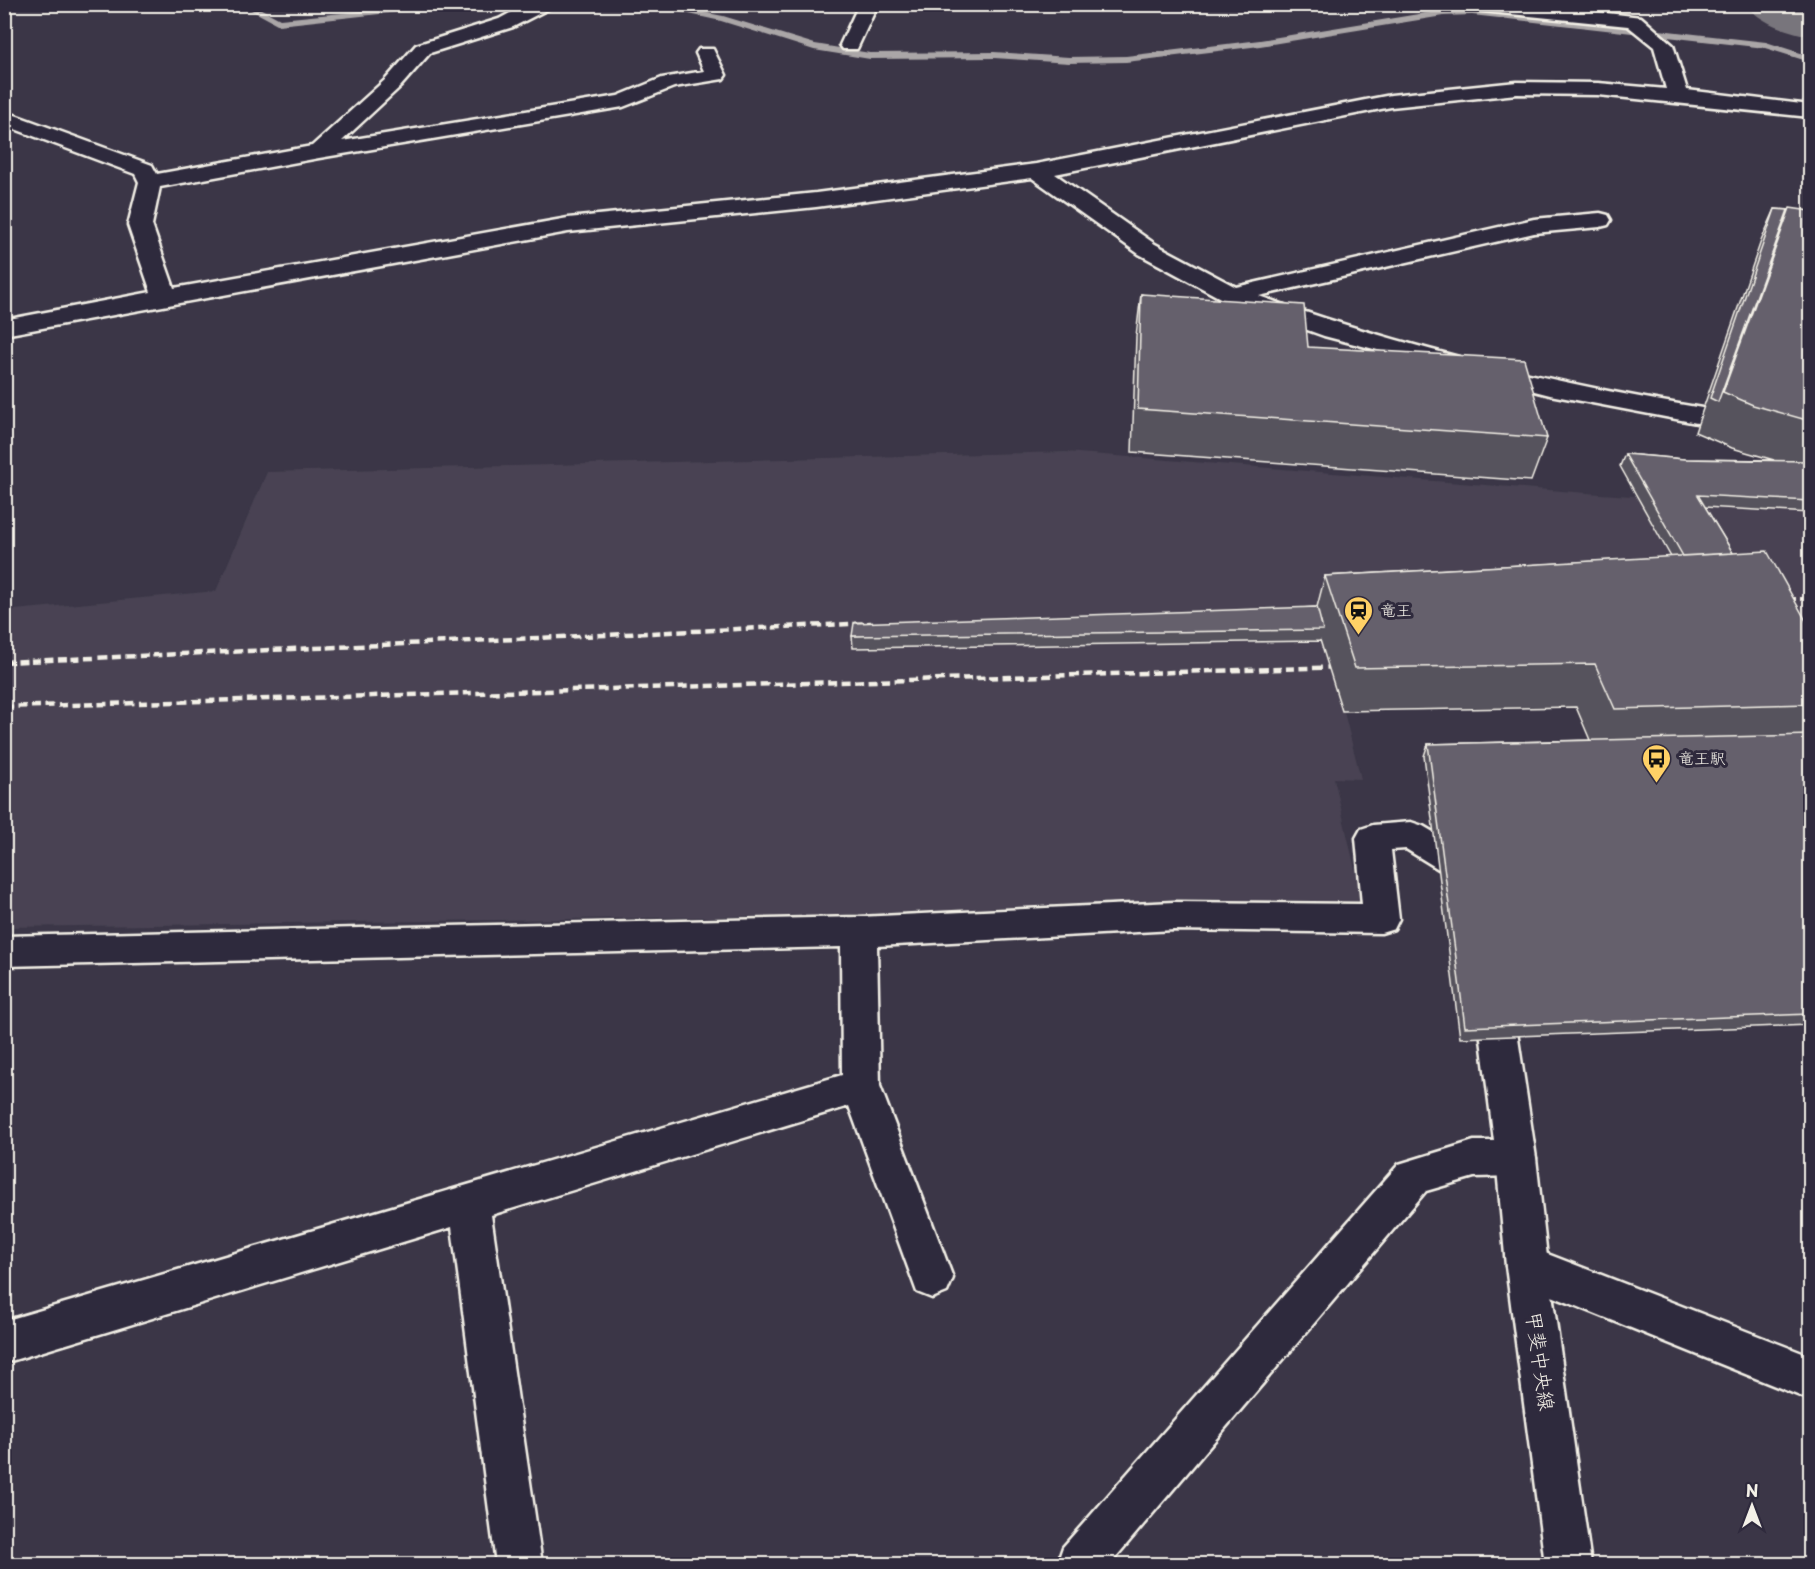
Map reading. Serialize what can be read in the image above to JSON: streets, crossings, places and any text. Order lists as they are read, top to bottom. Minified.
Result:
{"streets":{"street":["甲斐中央線"]},"places":{"station":["竜王"],"bus stop":["竜王駅"]},"north":"top"}
